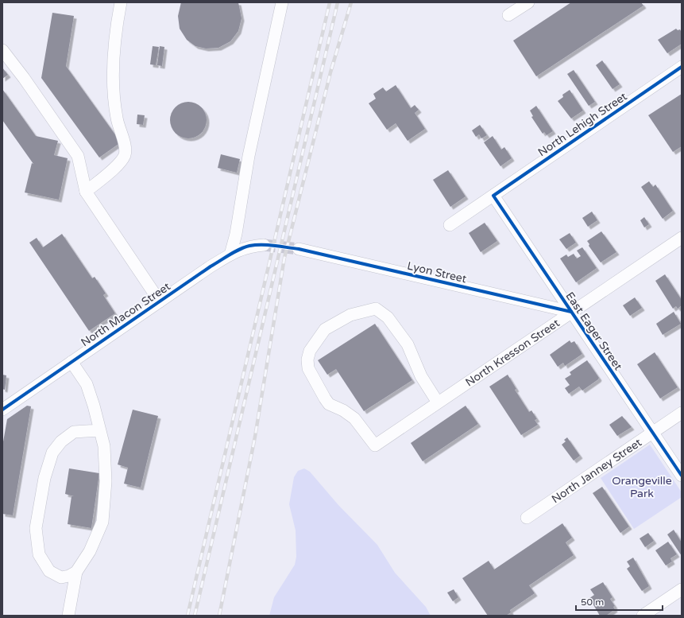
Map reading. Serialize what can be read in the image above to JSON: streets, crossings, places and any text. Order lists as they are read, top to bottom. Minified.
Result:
{"streets":{"street":["North Lehigh Street","Lyon Street","North Macon Street","East Eager Street","North Kresson Street","North Janney Street"]},"crossings":[["North Lehigh Street","East Eager Street"],["Lyon Street","East Eager Street"],["Lyon Street","North Kresson Street"],["East Eager Street","North Kresson Street"],["East Eager Street","North Janney Street"]],"parks":["Orangeville Park"],"scale_bar":"50 m"}
